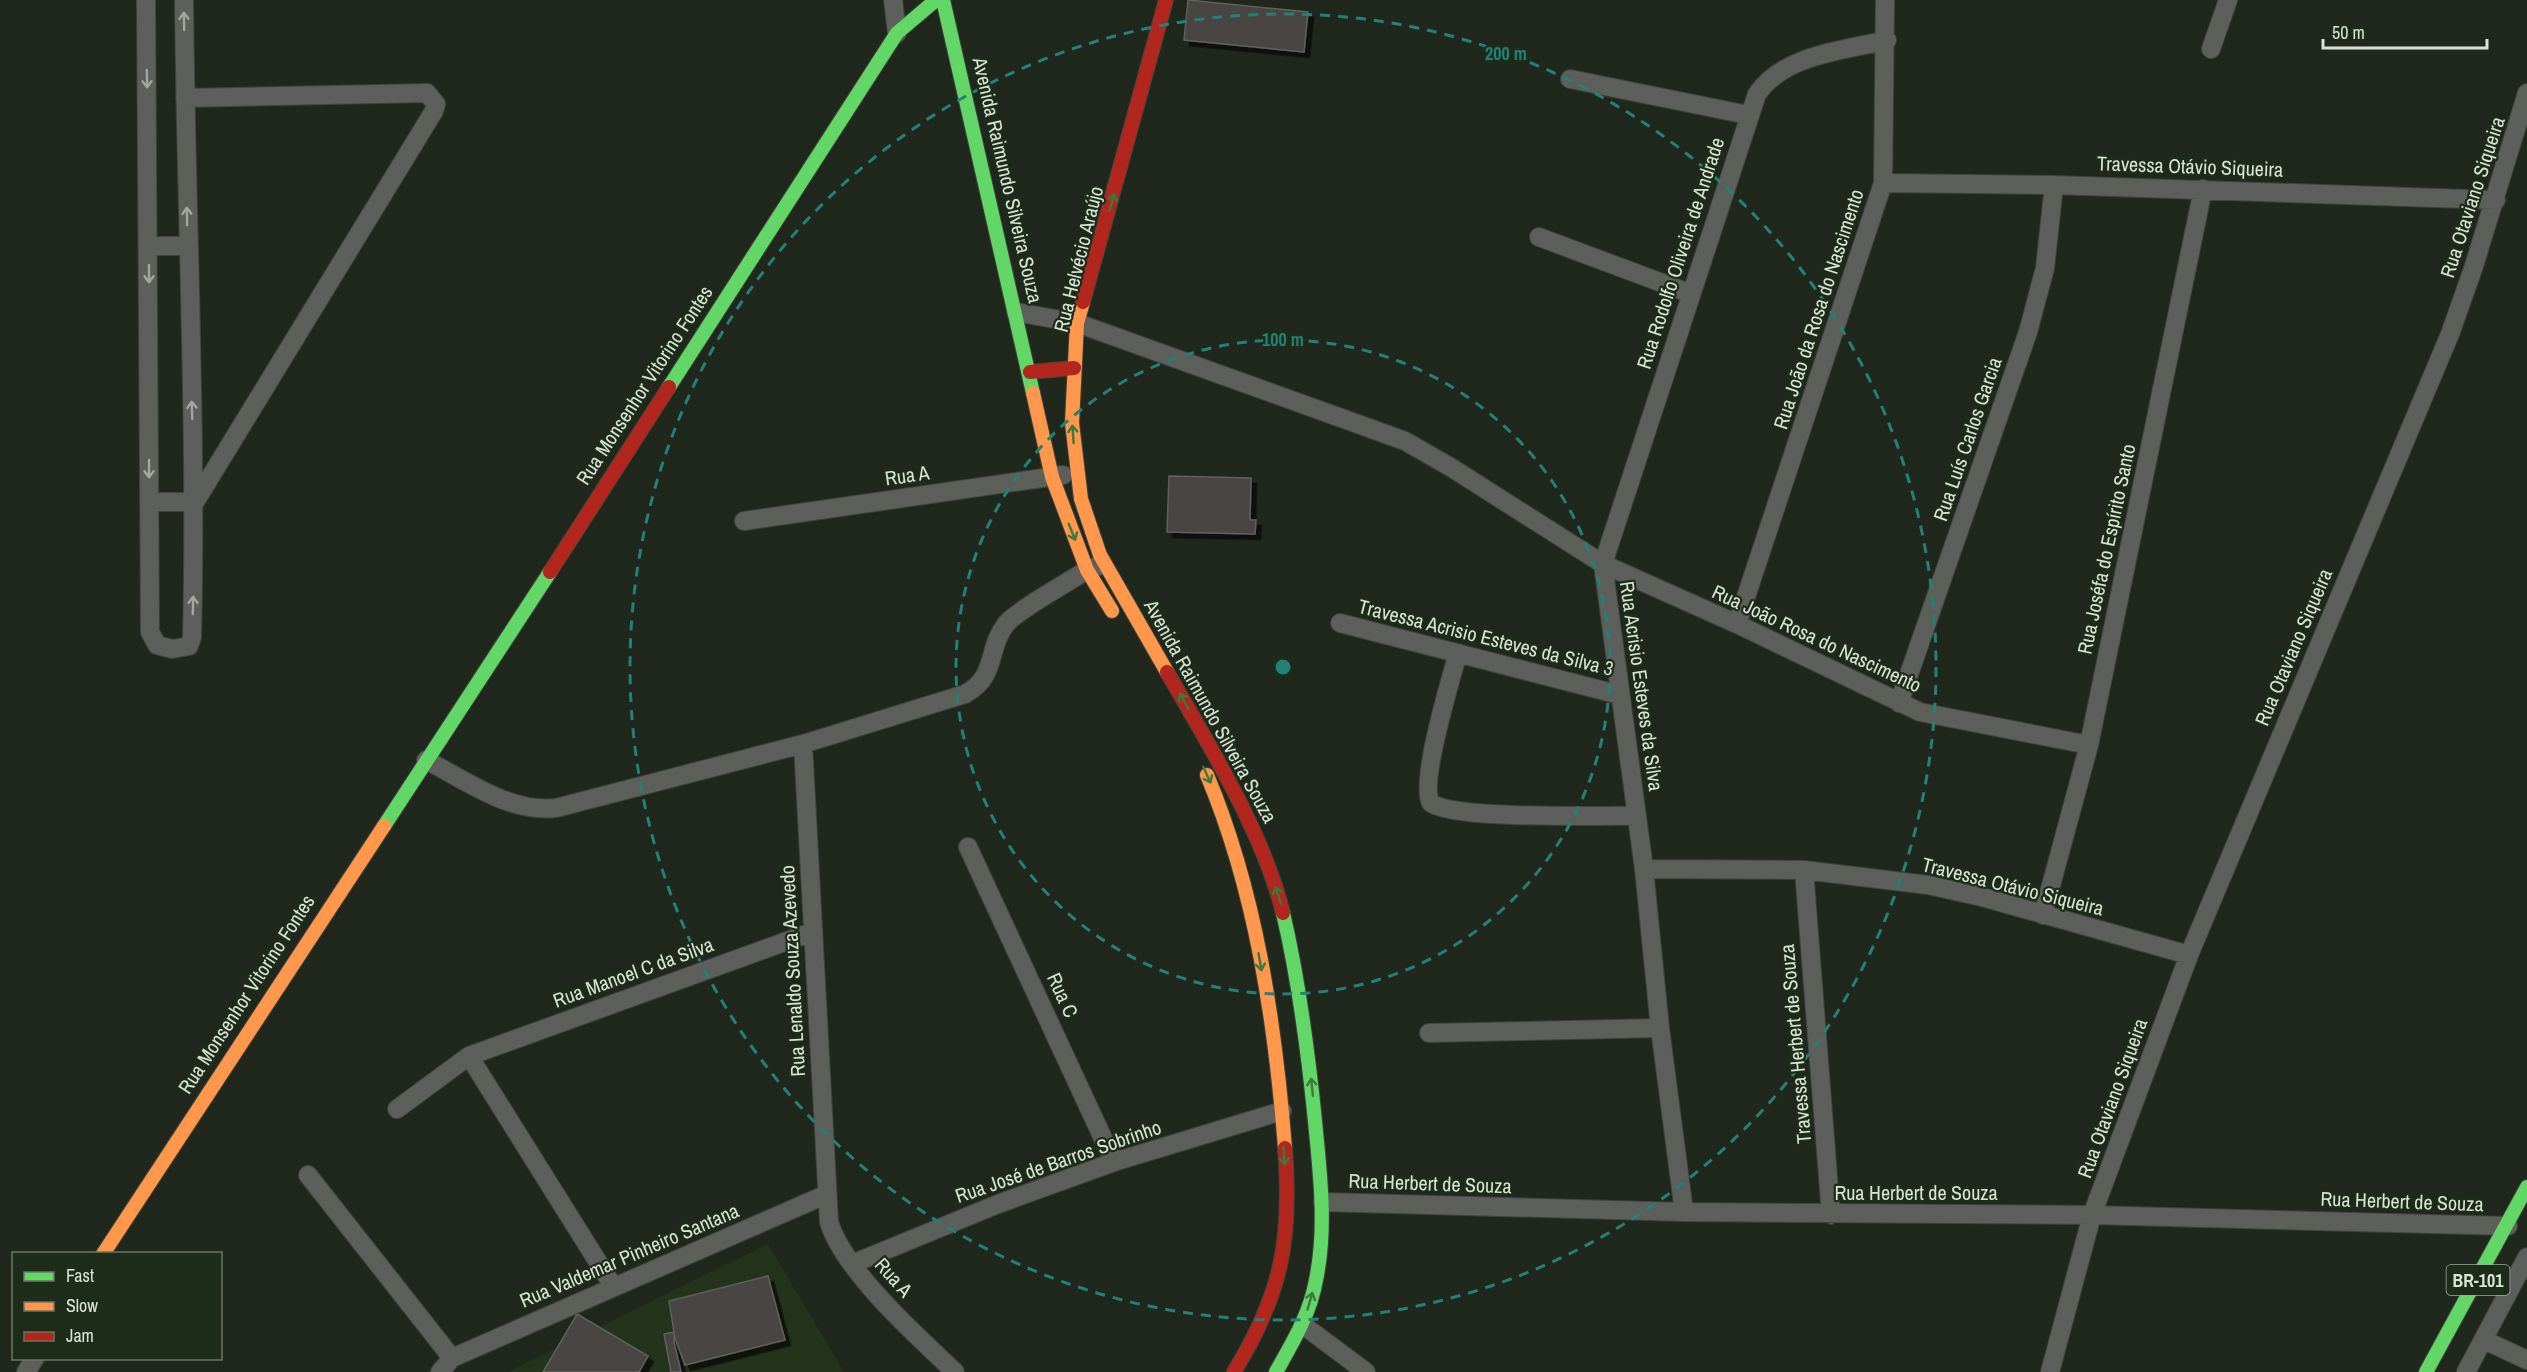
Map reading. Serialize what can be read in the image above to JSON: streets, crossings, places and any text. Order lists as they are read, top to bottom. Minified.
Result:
{"streets":{"main road":["Avenida Raimundo Silveira Souza","Rua Helvécio Araújo","Rua Monsenhor Vitorino Fontes","BR-101"],"street":["Travessa Otávio Siqueira","Rua Otaviano Siqueira","Rua Rodolfo Oliveira de Andrade","Rua João da Rosa do Nascimento","Rua Luís Carlos Garcia","Rua A","Rua Joséfa do Espírito Santo","Travessa Acrisio Esteves da Silva 3","Rua João Rosa do Nascimento","Rua Acrisio Esteves da Silva","Rua Lenaldo Souza Azevedo","Rua Manoel C da Silva","Rua C","Travessa Herbert de Souza","Rua José de Barros Sobrinho","Rua Herbert de Souza","Rua Valdemar Pinheiro Santana"]},"crossings":[["Travessa Otávio Siqueira","Rua Otaviano Siqueira"],["Travessa Otávio Siqueira","Rua João da Rosa do Nascimento"],["Travessa Otávio Siqueira","Rua Luís Carlos Garcia"],["Travessa Otávio Siqueira","Rua Joséfa do Espírito Santo"],["Travessa Otávio Siqueira","Rua Acrisio Esteves da Silva"],["Travessa Otávio Siqueira","Travessa Herbert de Souza"],["Avenida Raimundo Silveira Souza","Rua Helvécio Araújo"],["Avenida Raimundo Silveira Souza","Rua Monsenhor Vitorino Fontes"],["Avenida Raimundo Silveira Souza","Rua A"],["Avenida Raimundo Silveira Souza","Rua Acrisio Esteves da Silva"],["Avenida Raimundo Silveira Souza","Rua José de Barros Sobrinho"],["Avenida Raimundo Silveira Souza","Rua Herbert de Souza"],["Rua Otaviano Siqueira","Rua Herbert de Souza"],["Rua Rodolfo Oliveira de Andrade","Rua João da Rosa do Nascimento"],["Rua Rodolfo Oliveira de Andrade","Rua João Rosa do Nascimento"],["Rua Rodolfo Oliveira de Andrade","Rua Acrisio Esteves da Silva"],["Rua Helvécio Araújo","Rua A"],["Rua Helvécio Araújo","Rua Acrisio Esteves da Silva"],["Rua João da Rosa do Nascimento","Rua João Rosa do Nascimento"],["Rua Luís Carlos Garcia","Rua João Rosa do Nascimento"],["Rua A","Rua Lenaldo Souza Azevedo"],["Rua A","Rua José de Barros Sobrinho"],["Rua A","Rua Valdemar Pinheiro Santana"],["Rua Joséfa do Espírito Santo","Rua João Rosa do Nascimento"],["Travessa Acrisio Esteves da Silva 3","Rua Acrisio Esteves da Silva"],["Rua João Rosa do Nascimento","Rua Acrisio Esteves da Silva"],["Rua Acrisio Esteves da Silva","Rua Herbert de Souza"],["Rua Lenaldo Souza Azevedo","Rua Manoel C da Silva"],["Rua Lenaldo Souza Azevedo","Rua Valdemar Pinheiro Santana"],["Rua C","Rua José de Barros Sobrinho"],["Travessa Herbert de Souza","Rua Herbert de Souza"],["Rua Herbert de Souza","BR-101"]],"one_way":["Rua Helvécio Araújo"],"legend":["Fast","Slow","Jam"],"scale_bar":"50 m","rings":["200 m","100 m"]}
